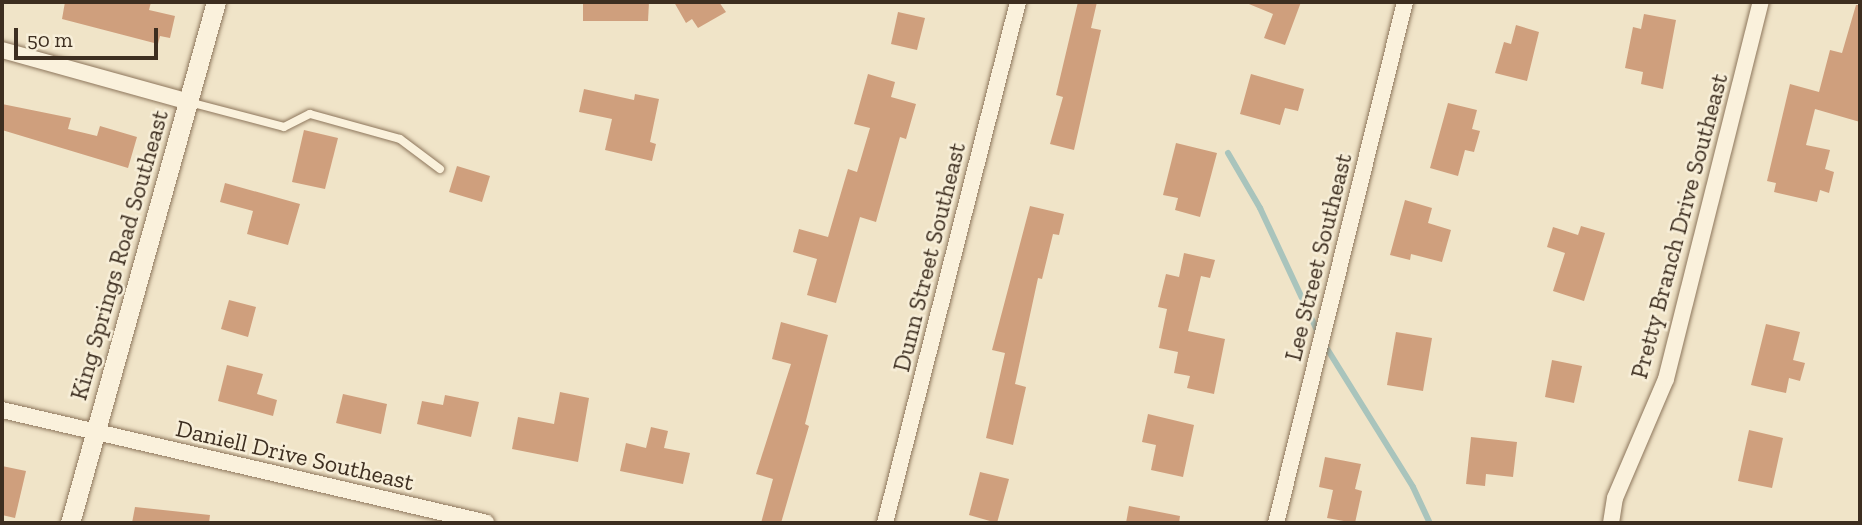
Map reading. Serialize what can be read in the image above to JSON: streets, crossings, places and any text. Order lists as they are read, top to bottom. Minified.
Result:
{"streets":{"street":["Pretty Branch Drive Southeast","King Springs Road Southeast","Dunn Street Southeast","Lee Street Southeast","Daniell Drive Southeast"]},"crossings":[["King Springs Road Southeast","Daniell Drive Southeast"]],"scale_bar":"50 m"}
